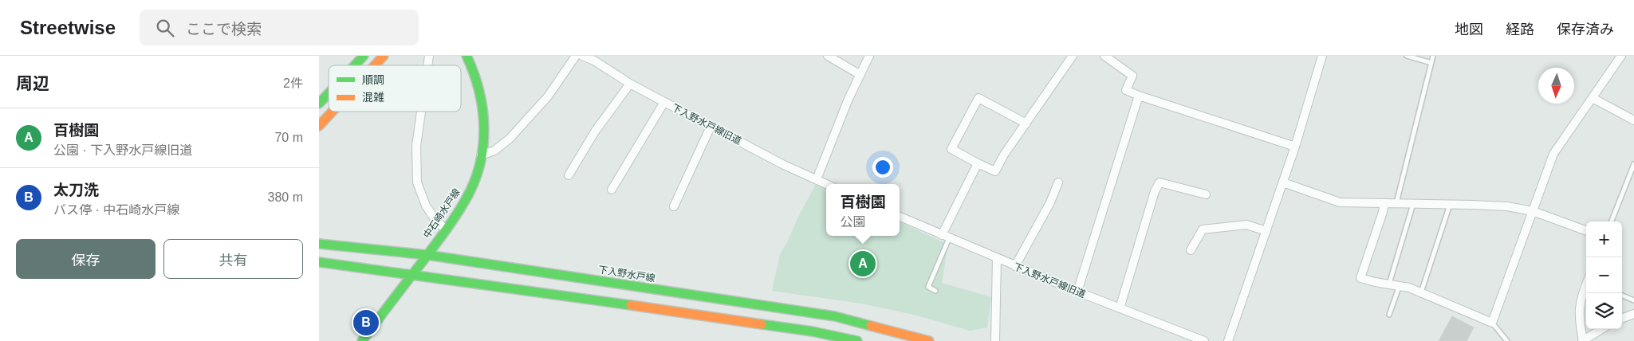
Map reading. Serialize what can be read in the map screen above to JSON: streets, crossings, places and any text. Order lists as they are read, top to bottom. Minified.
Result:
{"streets":{"main road":["中石崎水戸線","下入野水戸線"],"street":["下入野水戸線旧道"]},"crossings":[["中石崎水戸線","下入野水戸線"]],"legend":["順調","混雑"],"north":"bottom","page":{"header":"Streetwise","search":"ここで検索","nav":["地図","経路","保存済み"],"heading":["周辺","2件"],"list":[{"mark":"A","name":"百樹園","note":"公園 · 下入野水戸線旧道","value":"70 m"},{"mark":"B","name":"太刀洗","note":"バス停 · 中石崎水戸線","value":"380 m"}],"popup":["百樹園","公園"],"map_buttons":["+","−"],"buttons":["保存","共有"],"pins":["A","B"]}}
